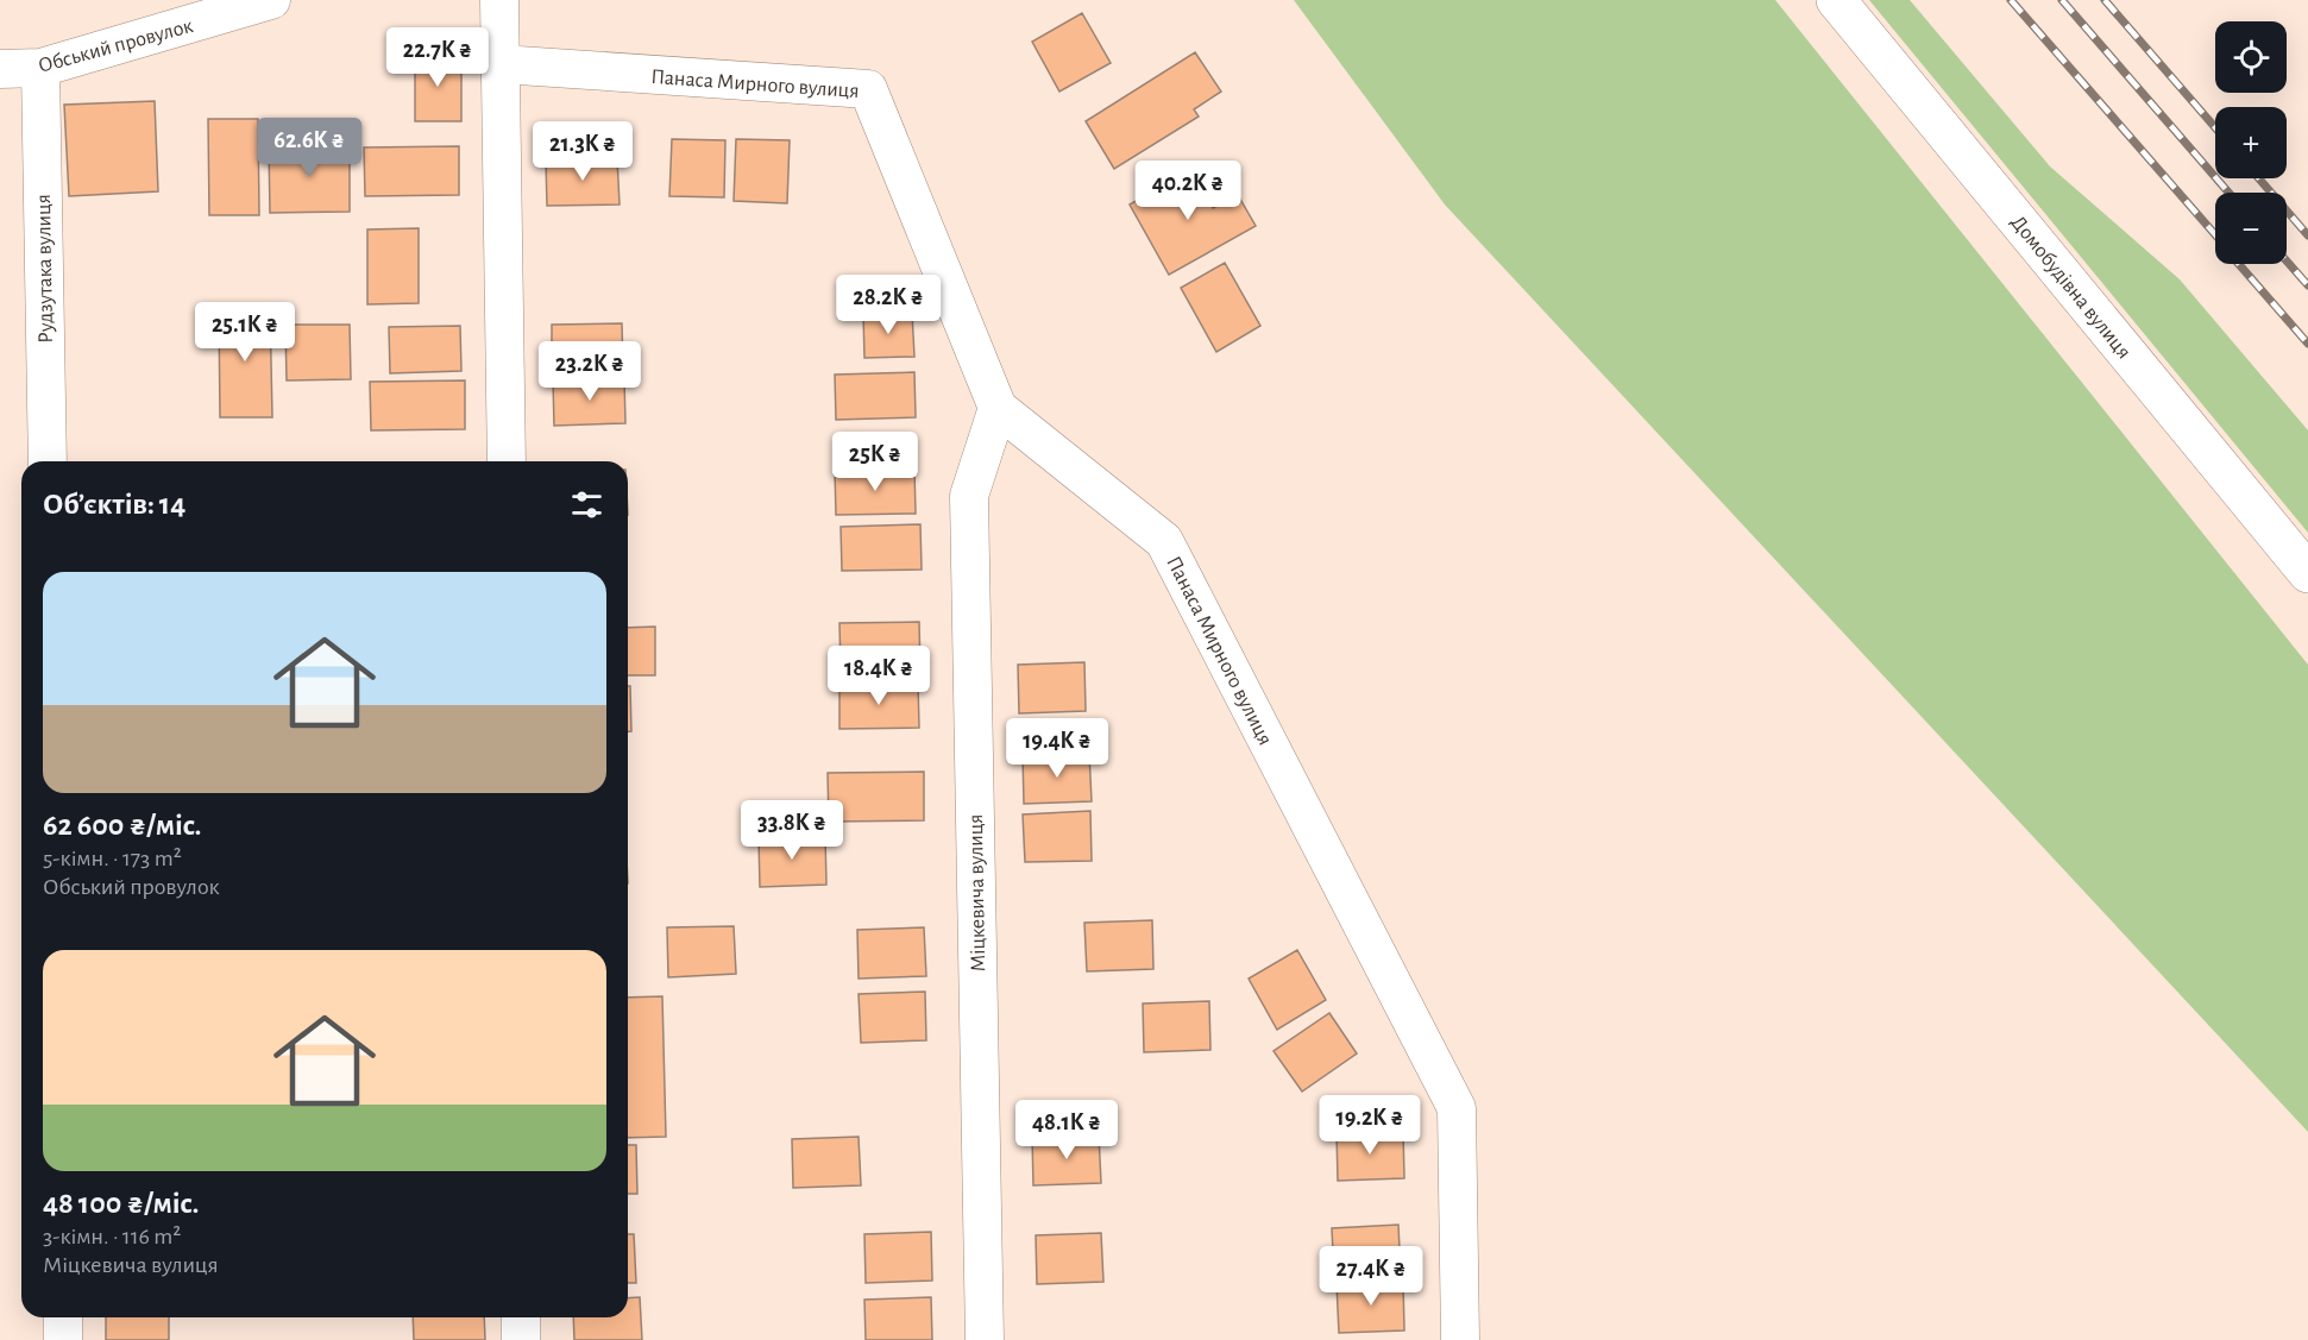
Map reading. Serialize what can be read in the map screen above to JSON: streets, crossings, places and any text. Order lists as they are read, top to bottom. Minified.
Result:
{"streets":{"street":["Обський провулок","Панаса Мирного вулиця","Рудзутака вулиця","Домобудівна вулиця","Міцкевича вулиця"]},"crossings":[["Обський провулок","Рудзутака вулиця"],["Панаса Мирного вулиця","Міцкевича вулиця"]],"page":{"map_buttons":["+","−"],"price":["22.7K ₴","62.6K ₴","21.3K ₴","40.2K ₴","28.2K ₴","25.1K ₴","23.2K ₴","25K ₴","18.4K ₴","19.4K ₴","33.8K ₴","19.2K ₴","48.1K ₴","27.4K ₴"],"heading":"Об’єктів: 14","list":[{"name":"62 600 ₴/міс.","note":"5-кімн. · 173 m² · Обський провулок"},{"name":"48 100 ₴/міс.","note":"3-кімн. · 116 m² · Міцкевича вулиця"}]}}
